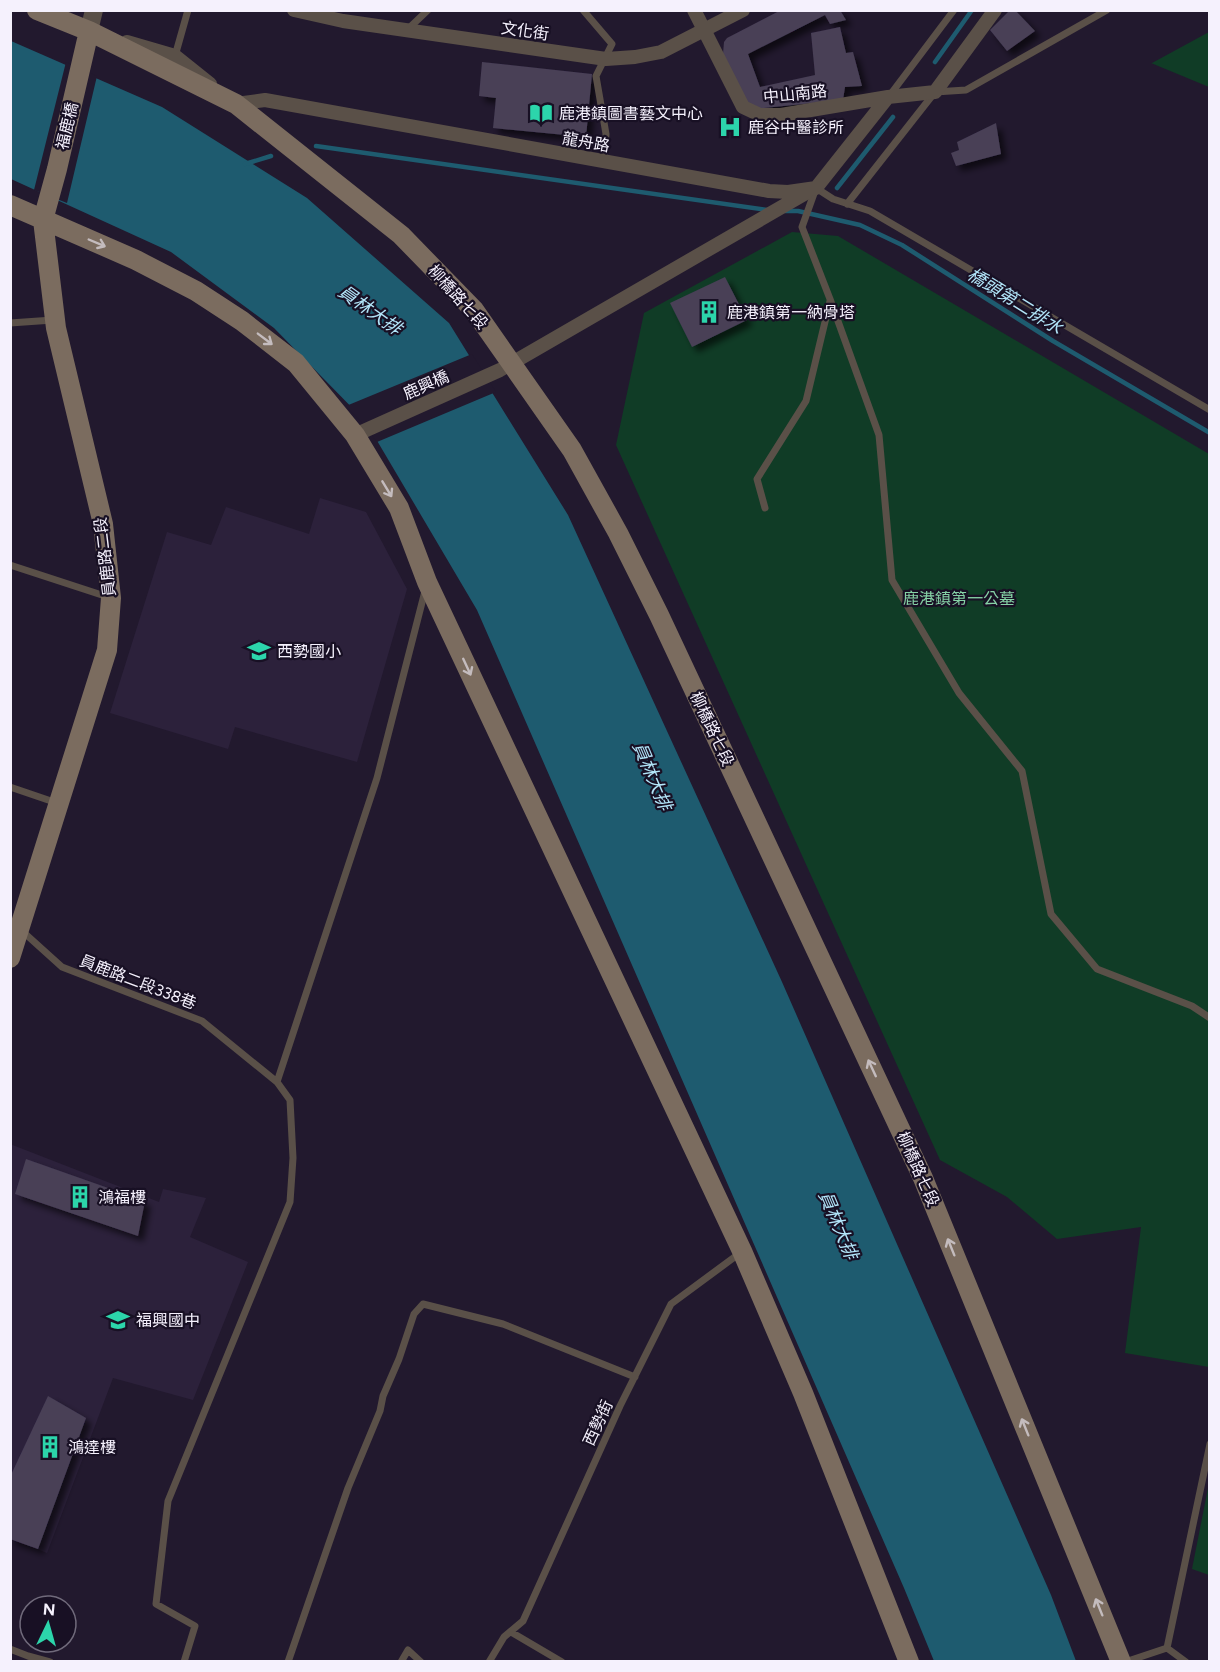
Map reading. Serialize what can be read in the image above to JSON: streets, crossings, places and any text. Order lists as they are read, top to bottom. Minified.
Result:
{"streets":{"main road":["福鹿橋","柳橋路七段","員鹿路二段"],"street":["文化街","中山南路","龍舟路","鹿興橋"],"lane":["員鹿路二段338巷","西勢街"]},"crossings":[["文化街","中山南路"],["福鹿橋","柳橋路七段"],["福鹿橋","員鹿路二段"],["龍舟路","柳橋路七段"],["龍舟路","鹿興橋"],["柳橋路七段","鹿興橋"],["員鹿路二段","員鹿路二段338巷"]],"one_way":["柳橋路七段"],"water":["橋頭第二排水","員林大排"],"parks":["鹿港鎮第一公墓"],"places":{"library":["鹿港鎮圖書藝文中心"],"hospital":["鹿谷中醫診所"],"building":["鹿港鎮第一納骨塔","鴻福樓","鴻達樓"],"school or university":["西勢國小","福興國中"]},"north":"top"}
